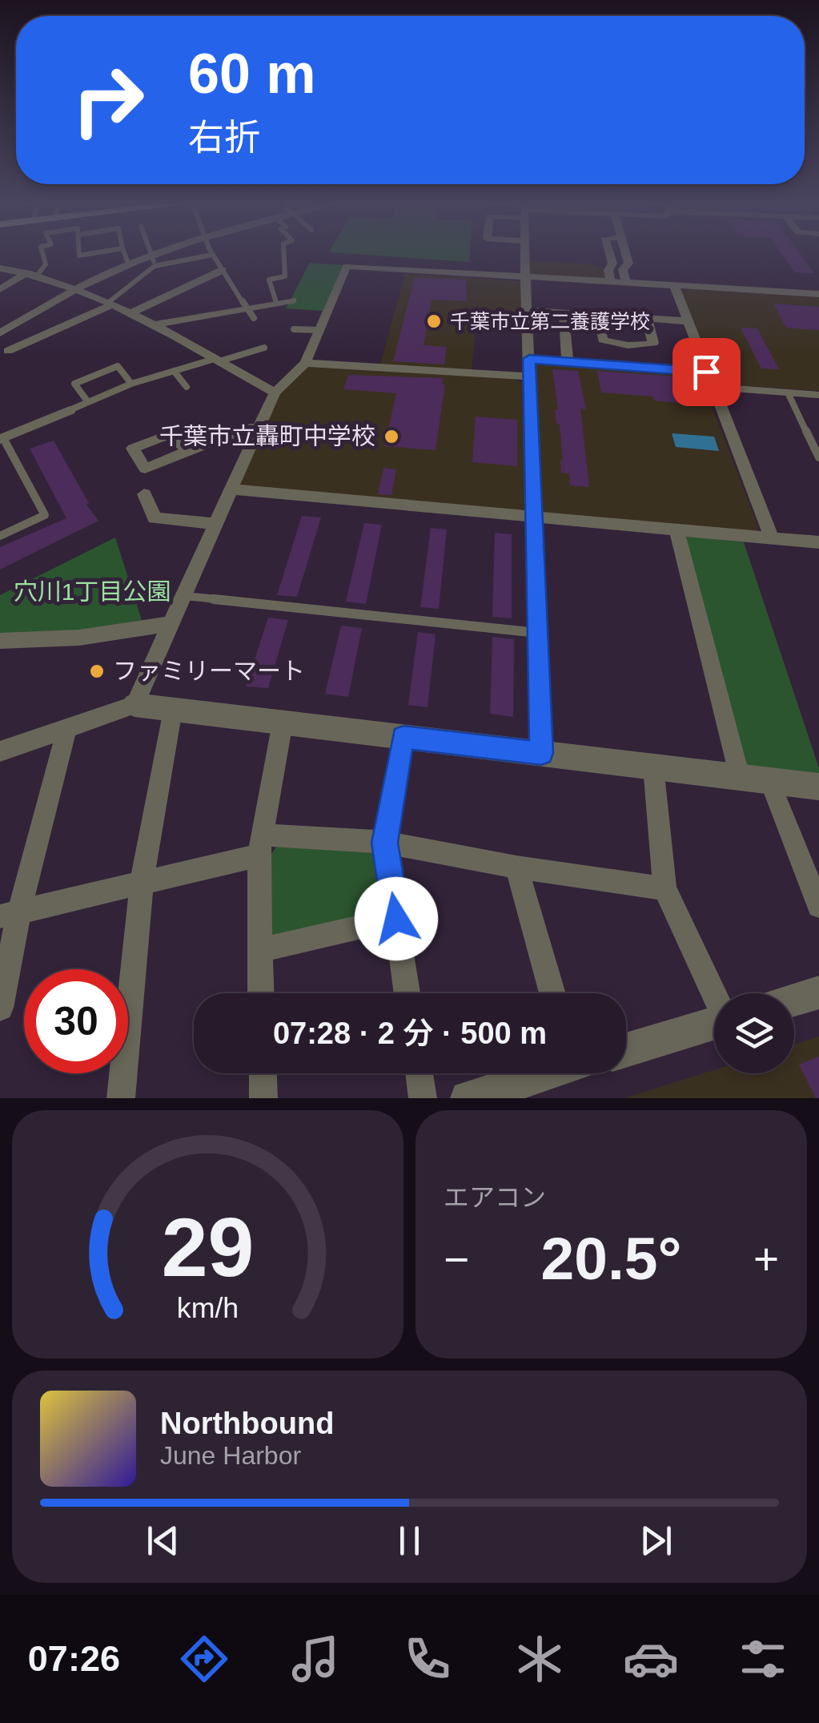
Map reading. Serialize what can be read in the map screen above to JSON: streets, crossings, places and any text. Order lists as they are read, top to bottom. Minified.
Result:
{"parks":["穴川1丁目公園"],"places":["千葉市立第二養護学校","千葉市立轟町中学校","ファミリーマート"],"page":{"turn":["60 m","右折"],"limit":"30","trip":"07:28 · 2 分 · 500 m","tile":"エアコン","heat":["−","20.5°","+"],"song":["Northbound","June Harbor"],"tabs":"07:26","gauge":["29","km/h"]}}
